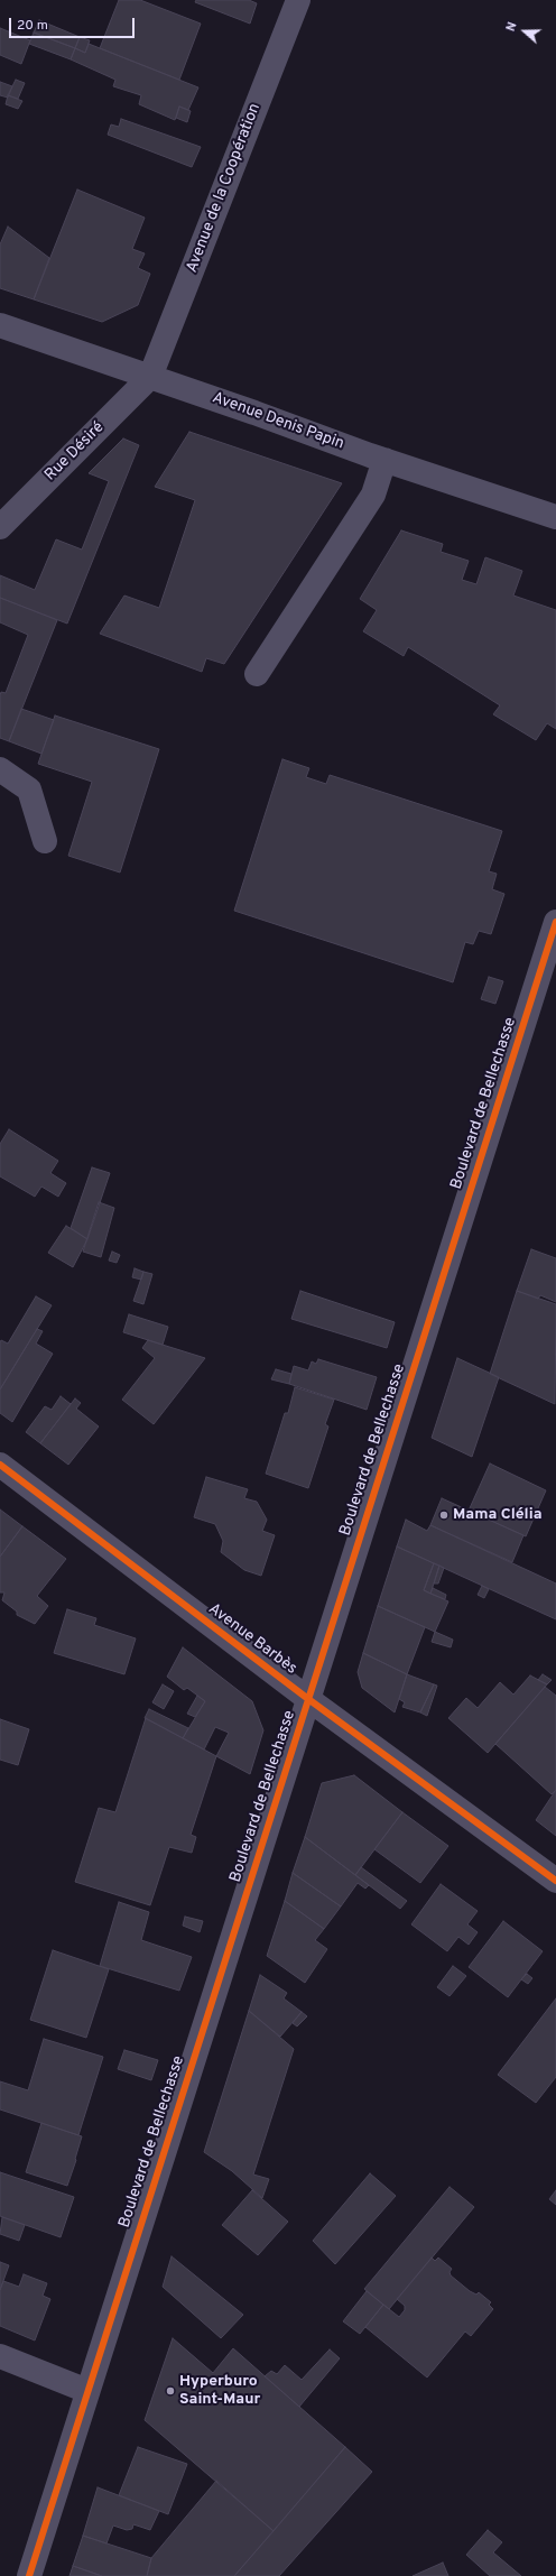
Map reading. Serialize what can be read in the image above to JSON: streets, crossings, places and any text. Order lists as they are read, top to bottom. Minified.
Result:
{"streets":{"street":["Avenue de la Coopération","Avenue Denis Papin","Rue Désiré","Boulevard de Bellechasse","Avenue Barbès"]},"crossings":[["Avenue de la Coopération","Avenue Denis Papin"],["Avenue de la Coopération","Rue Désiré"],["Avenue Denis Papin","Rue Désiré"],["Boulevard de Bellechasse","Avenue Barbès"]],"places":["Mama Clélia","Hyperburo Saint-Maur"],"scale_bar":"20 m","north":"left"}
